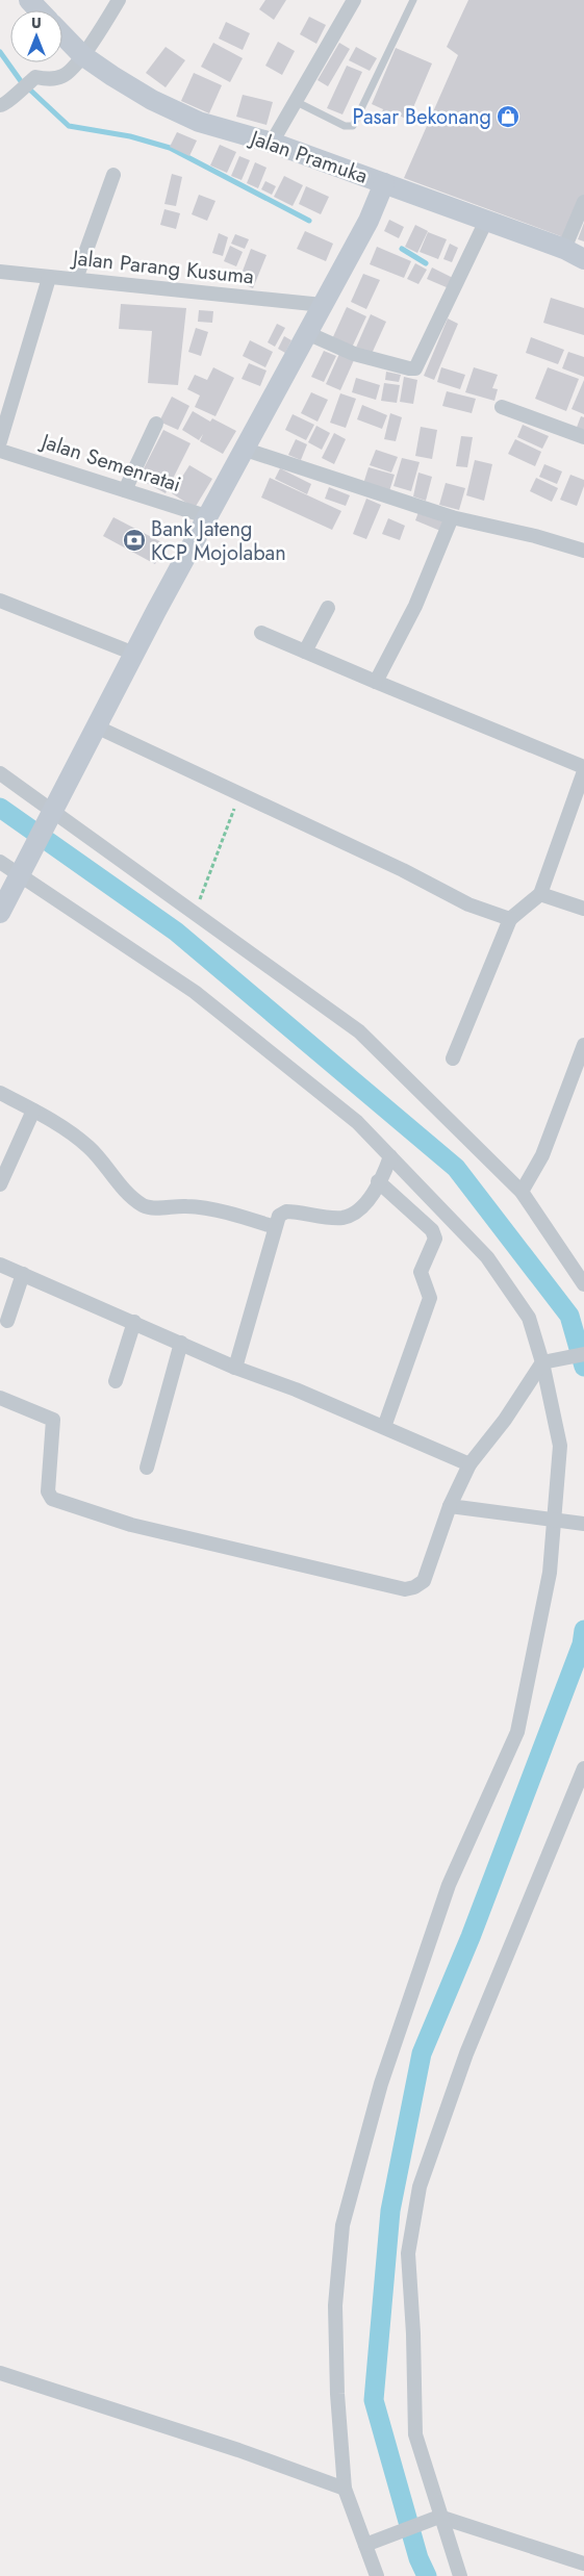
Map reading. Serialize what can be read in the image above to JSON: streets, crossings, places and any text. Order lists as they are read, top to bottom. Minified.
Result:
{"streets":{"main road":["Jalan Pramuka"],"street":["Jalan Parang Kusuma","Jalan Semenratai"]},"places":{"shop":["Pasar Bekonang"],"bank":["Bank Jateng KCP Mojolaban"]},"north":"top"}
